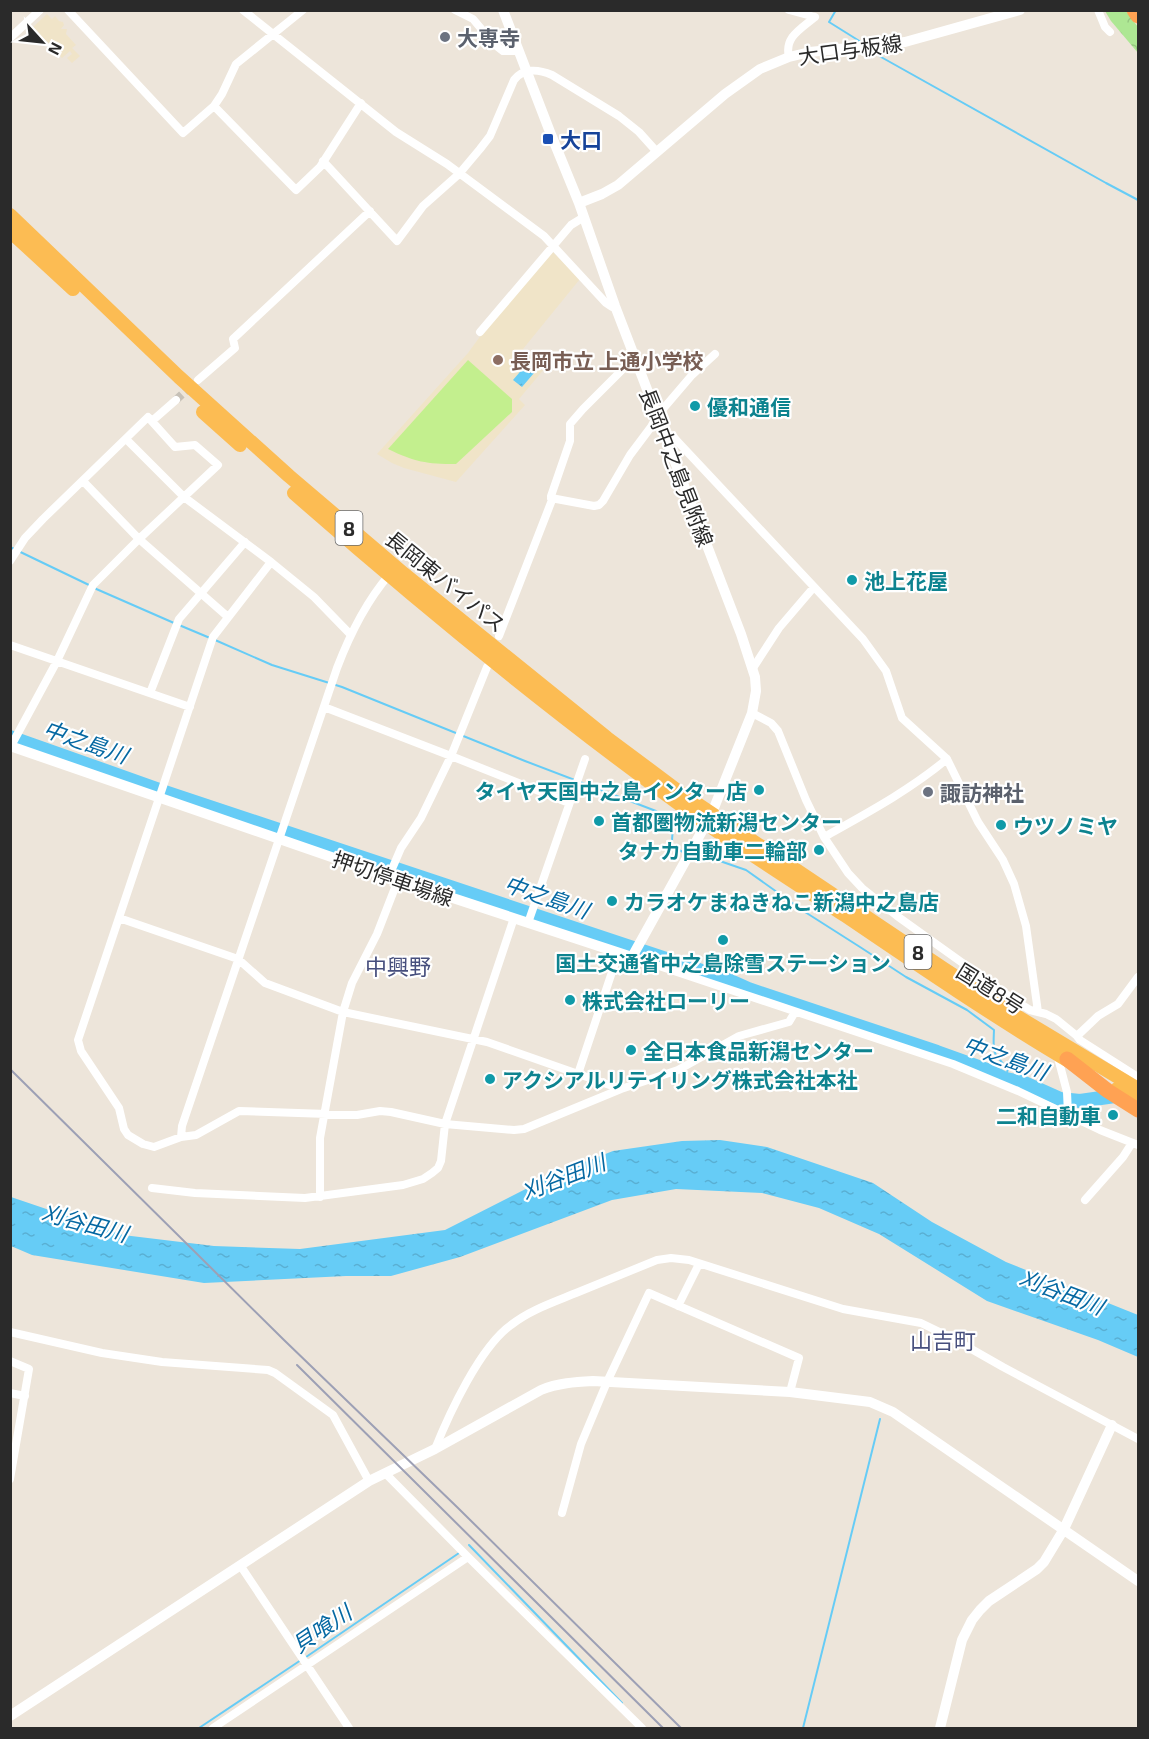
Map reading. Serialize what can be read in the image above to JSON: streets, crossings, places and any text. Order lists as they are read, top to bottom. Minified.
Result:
{"streets":{"highway":["8","長岡東バイパス","国道8号"],"main road":["大口与板線","長岡中之島見附線","押切停車場線"]},"crossings":[["大口与板線","長岡中之島見附線"],["長岡中之島見附線","長岡東バイパス"],["長岡中之島見附線","国道8号"],["長岡東バイパス","国道8号"]],"districts":["中興野","山吉町"],"water":["中之島川","刈谷田川","貝喰川"],"places":{"other":["大専寺","長岡市立 上通小学校","優和通信","池上花屋","タイヤ天国中之島インター店","諏訪神社","首都圏物流新潟センター","ウツノミヤ","タナカ自動車二輪部","カラオケまねきねこ新潟中之島店","国土交通省中之島除雪ステーション","株式会社ローリー","全日本食品新潟センター","アクシアルリテイリング株式会社本社","二和自動車"],"transit":["大口"]},"north":"bottom right"}
